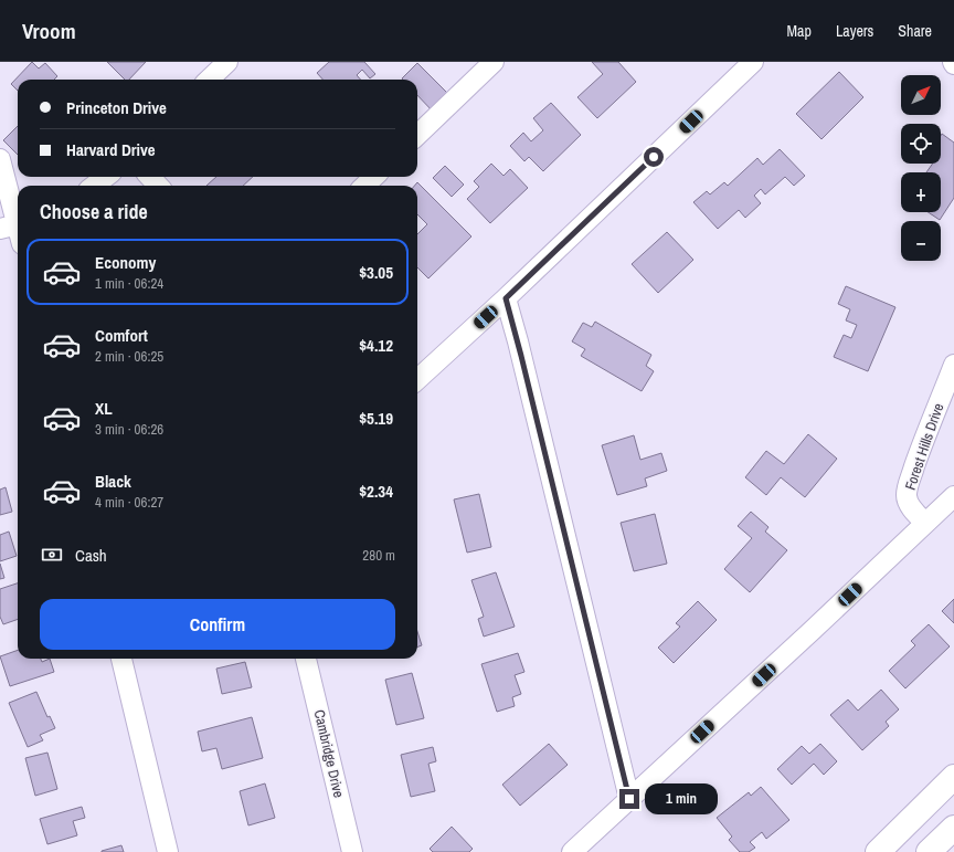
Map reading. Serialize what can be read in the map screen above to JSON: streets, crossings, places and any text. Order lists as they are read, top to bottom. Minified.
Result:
{"streets":{"street":["Forest Hills Drive","Cambridge Drive"]},"north":"top right","page":{"header":"Vroom","nav":["Map","Layers","Share"],"map_buttons":["+","−"],"banner":["Princeton Drive","Harvard Drive"],"heading":"Choose a ride","list":[{"name":"Economy","note":"1 min · 06:24","value":"$3.05"},{"name":"Comfort","note":"2 min · 06:25","value":"$4.12"},{"name":"XL","note":"3 min · 06:26","value":"$5.19"},{"name":"Black","note":"4 min · 06:27","value":"$2.34"}],"pay":["Cash","280 m"],"buttons":"Confirm","bubble":"1 min"}}
